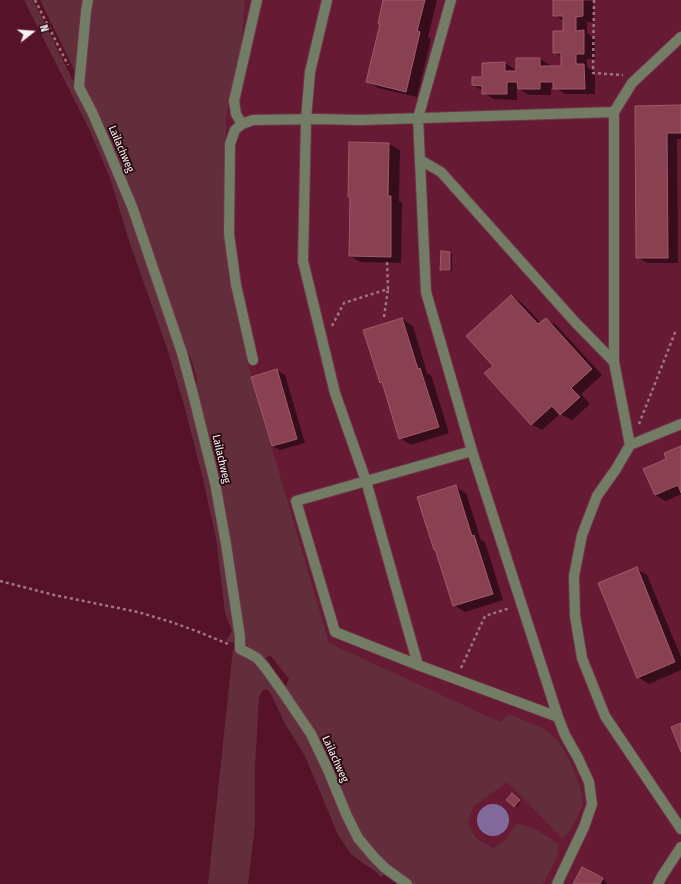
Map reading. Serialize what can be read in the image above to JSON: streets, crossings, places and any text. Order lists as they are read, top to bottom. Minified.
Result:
{"streets":{"lane":["Lailachweg"]},"north":"right"}
